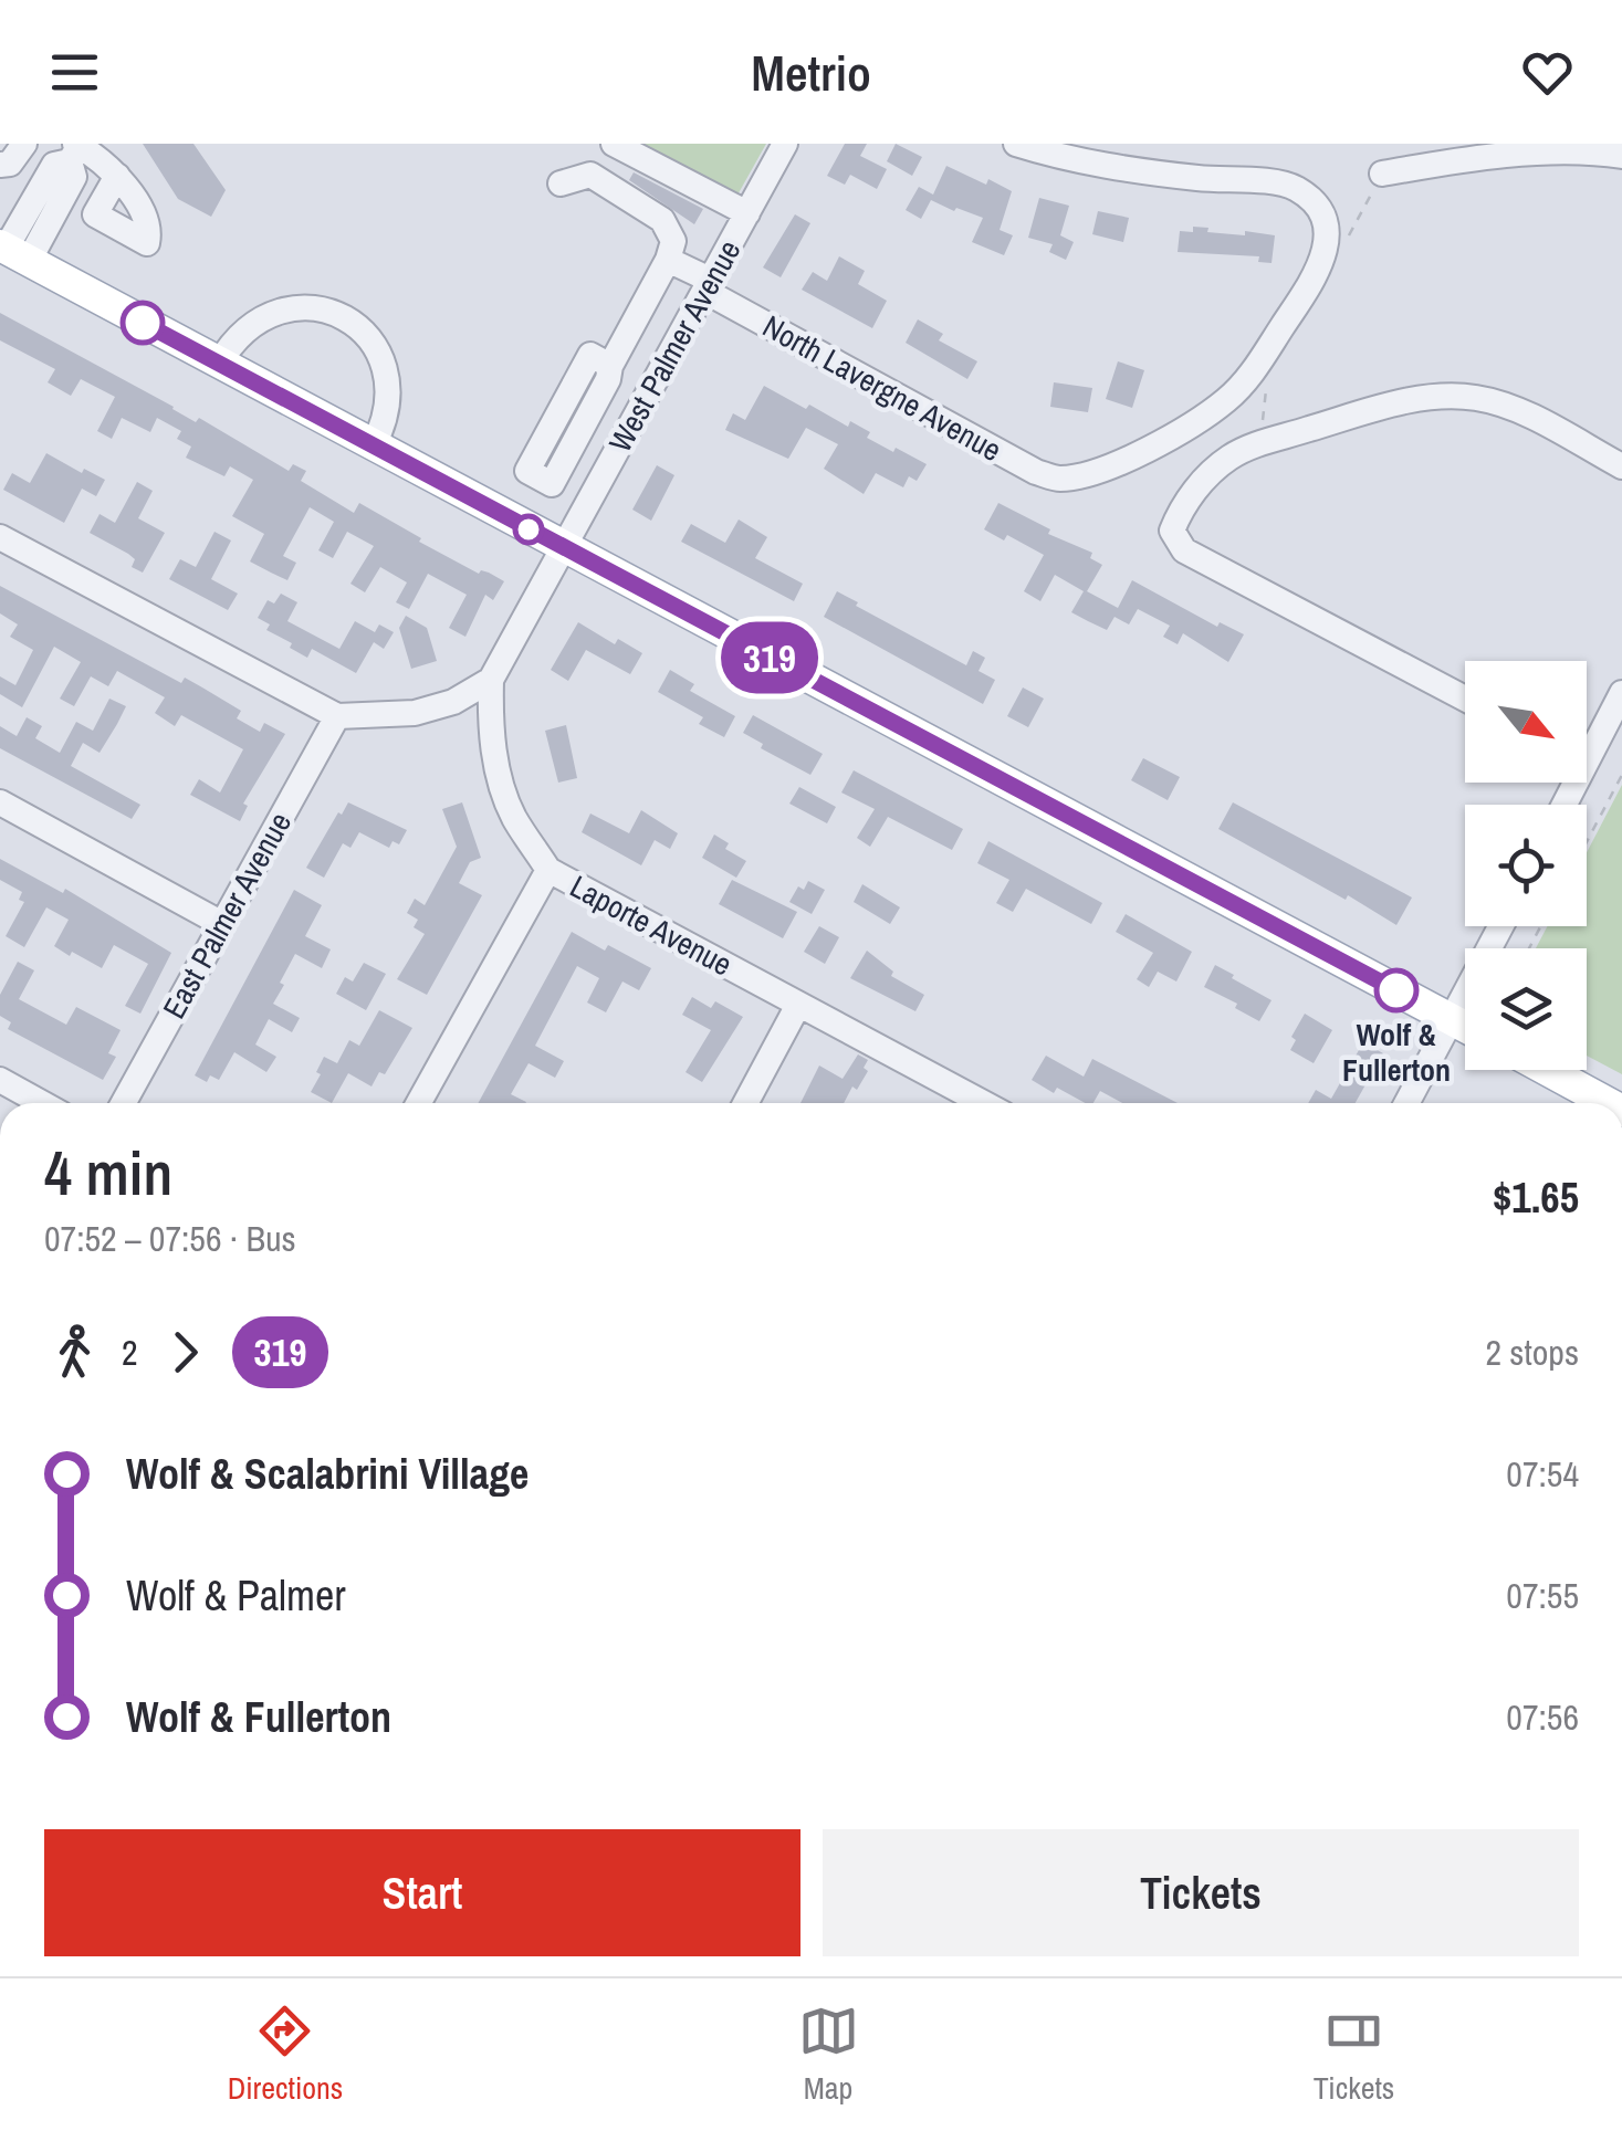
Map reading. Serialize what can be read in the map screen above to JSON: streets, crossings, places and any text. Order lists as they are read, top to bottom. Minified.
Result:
{"streets":{"street":["West Palmer Avenue","North Lavergne Avenue","East Palmer Avenue","Laporte Avenue"]},"crossings":[["West Palmer Avenue","North Lavergne Avenue"]],"places":["Wolf & Fullerton"],"lines":["bus line 319"],"north":"bottom right","page":{"header":"Metrio","on_map":"319","heading":["4 min","07:52 – 07:56 · Bus","$1.65"],"legs":["2","319","2 stops"],"list":[{"name":"Wolf & Scalabrini Village","value":"07:54"},{"name":"Wolf & Palmer","value":"07:55"},{"name":"Wolf & Fullerton","value":"07:56"}],"buttons":["Start","Tickets"],"tabs":["Directions","Map","Tickets"]}}
